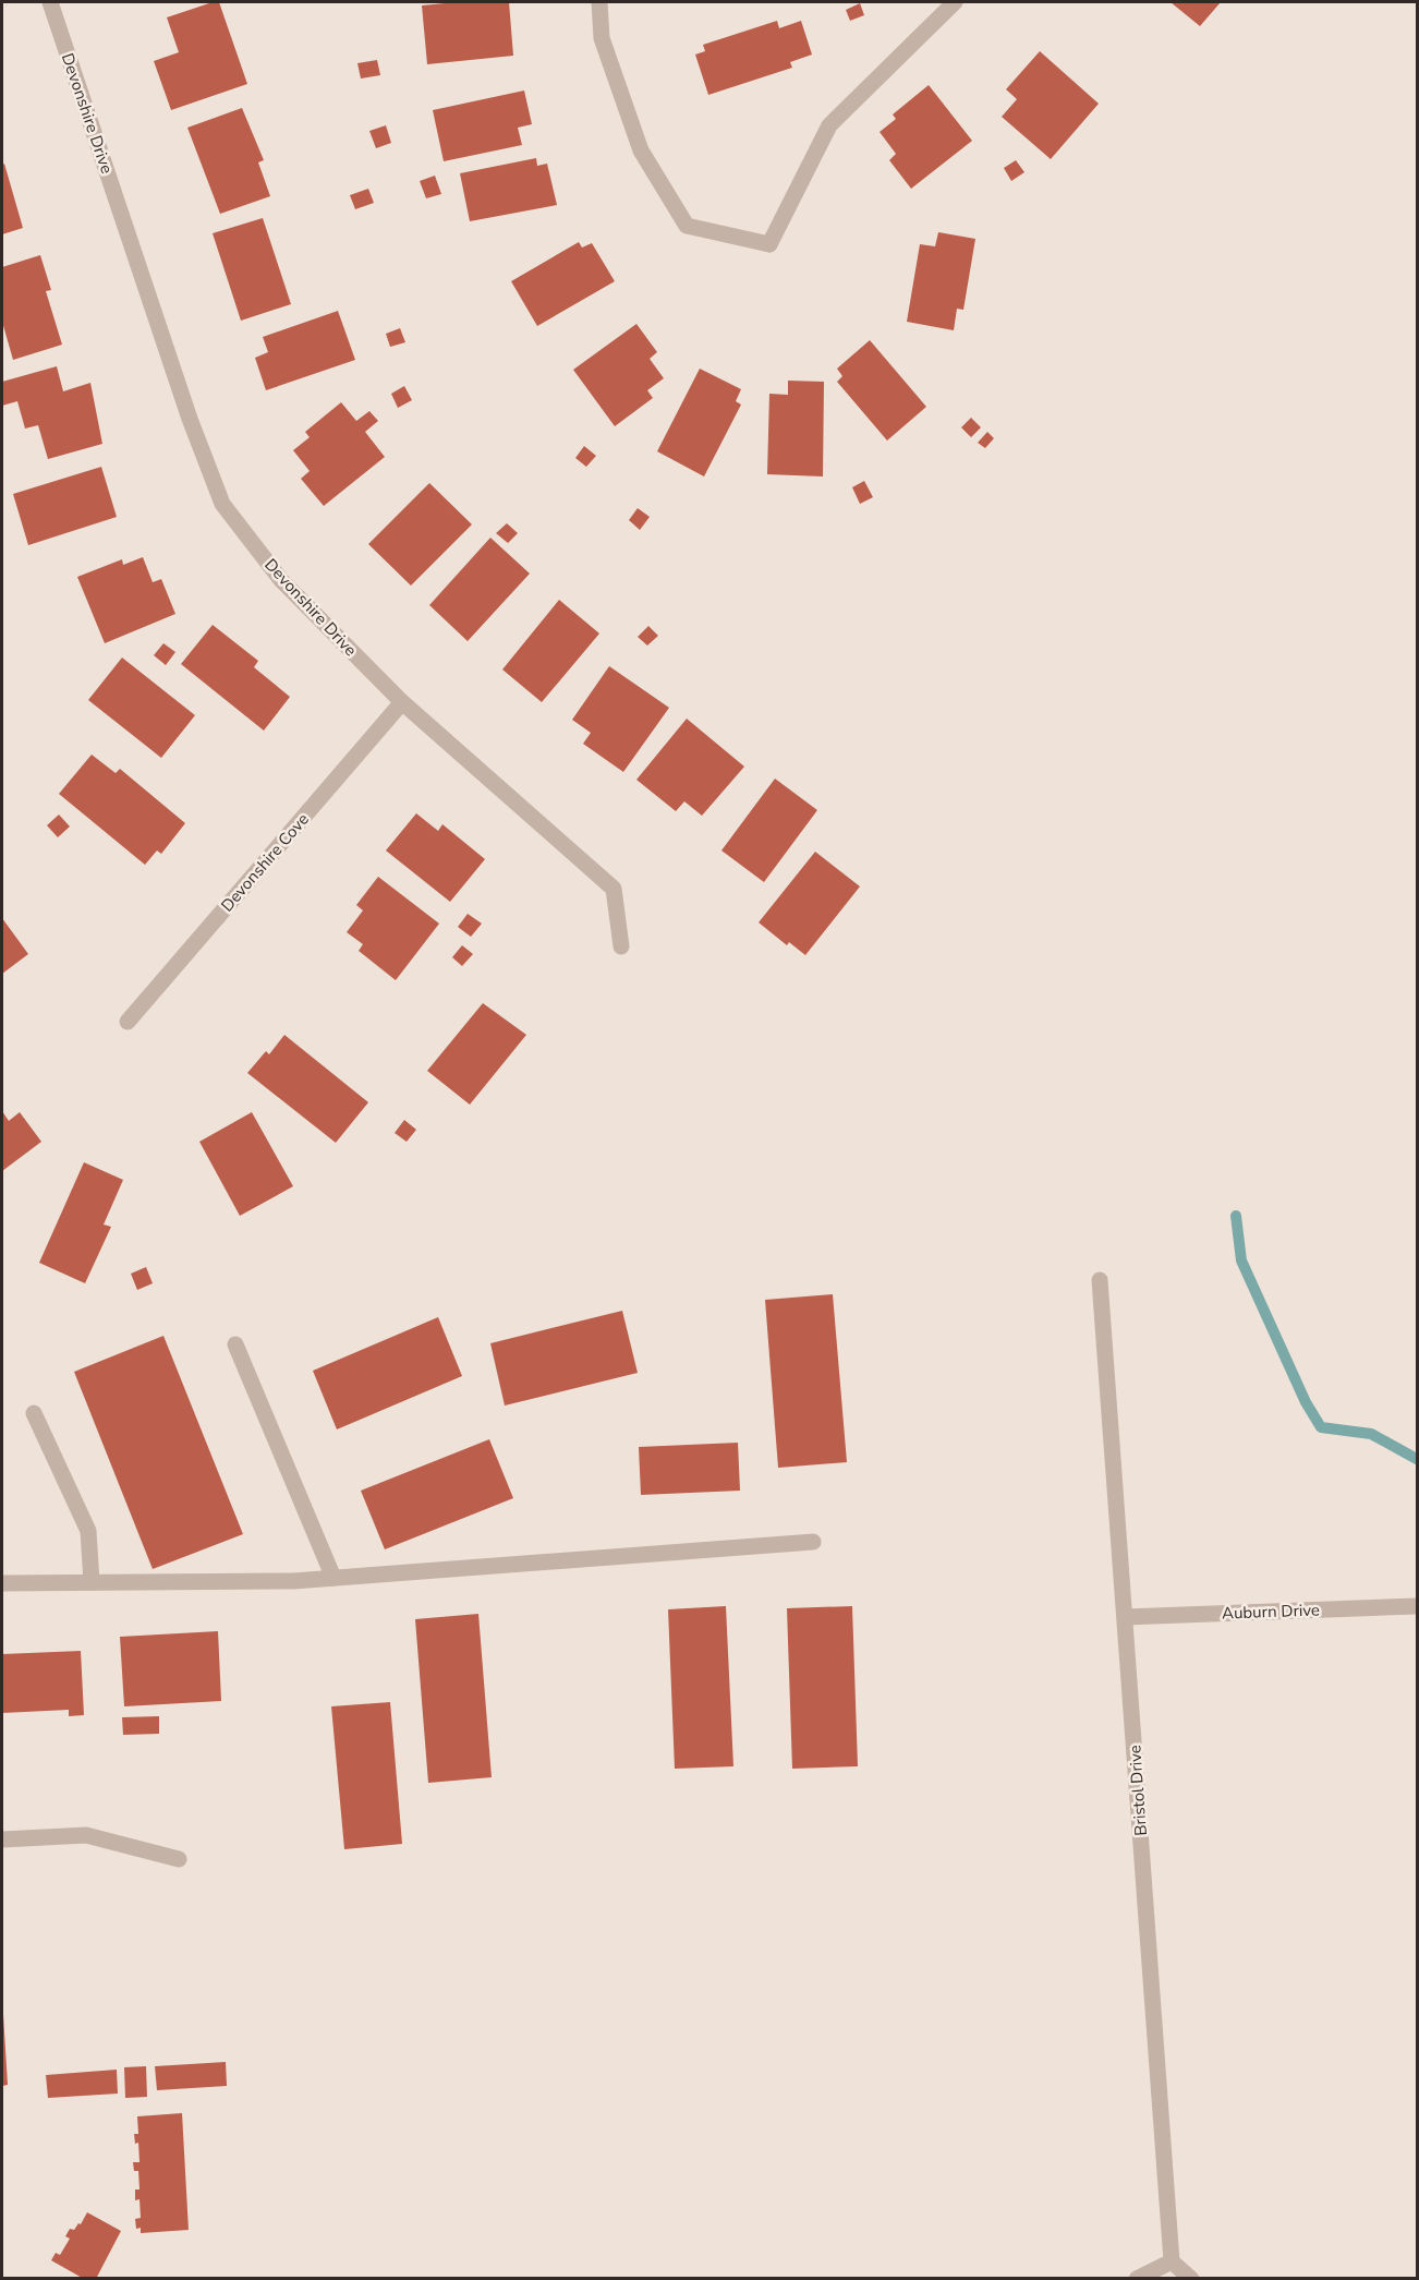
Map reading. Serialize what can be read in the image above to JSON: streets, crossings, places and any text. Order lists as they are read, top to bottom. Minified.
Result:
{"streets":{"street":["Devonshire Drive","Devonshire Cove","Auburn Drive","Bristol Drive"]},"crossings":[["Devonshire Drive","Devonshire Cove"],["Auburn Drive","Bristol Drive"]]}
